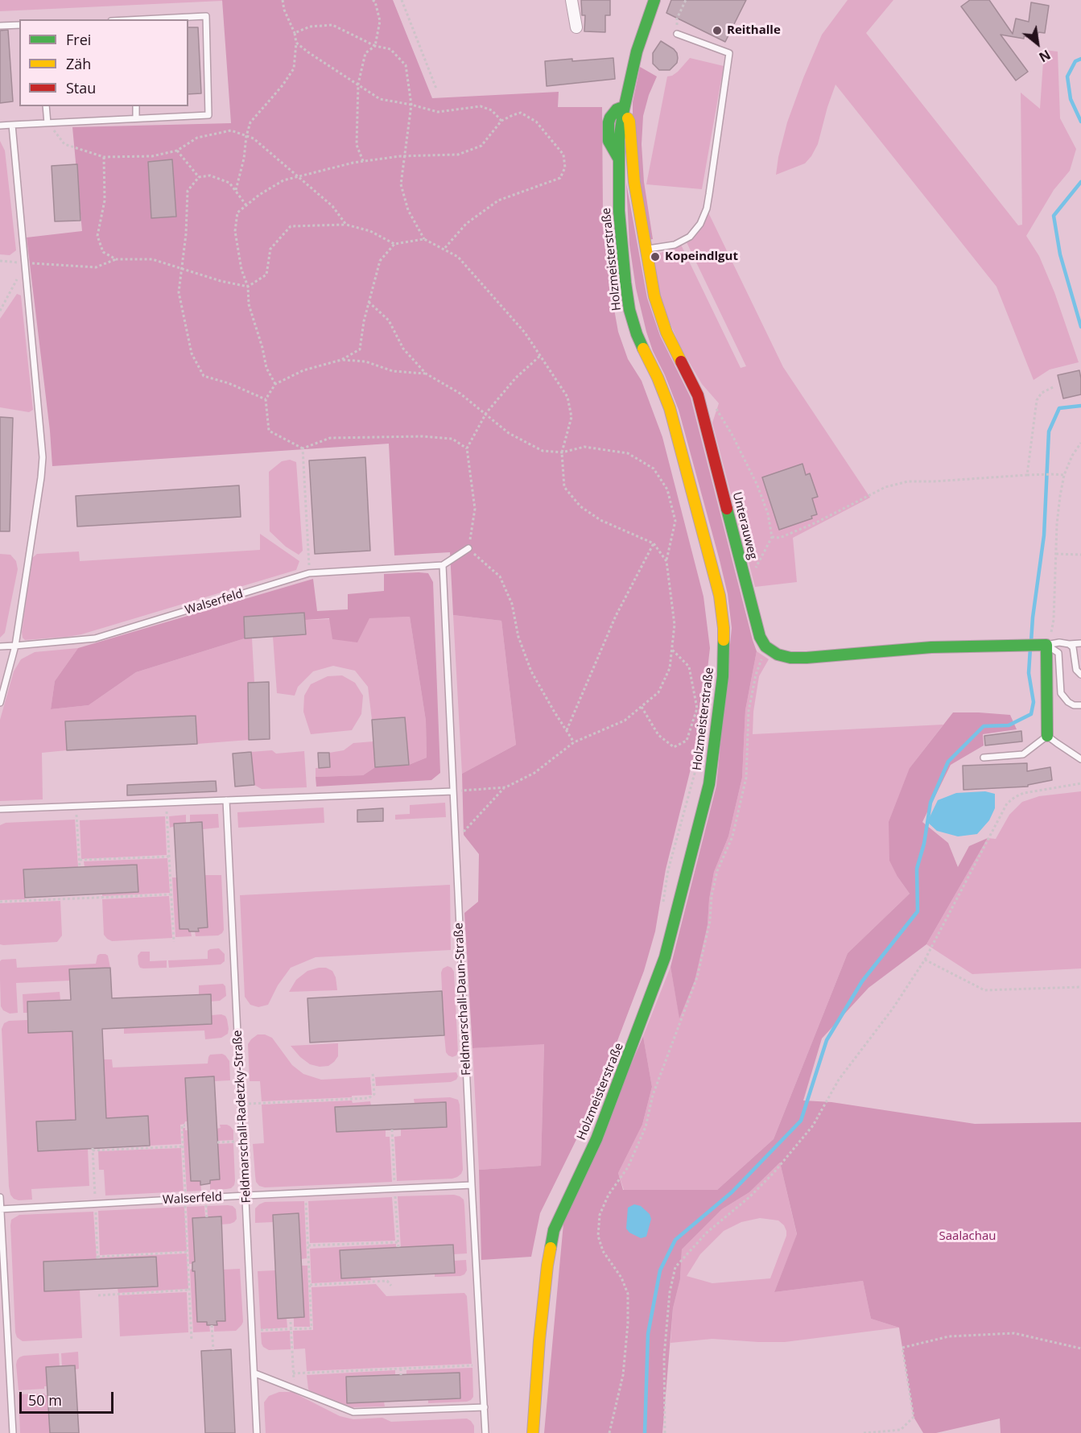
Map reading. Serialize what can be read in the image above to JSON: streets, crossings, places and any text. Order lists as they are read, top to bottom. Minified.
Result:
{"streets":{"street":["Holzmeisterstraße","Unterauweg"],"lane":["Walserfeld","Feldmarschall-Daun-Straße","Feldmarschall-Radetzky-Straße"]},"crossings":[["Holzmeisterstraße","Unterauweg"],["Walserfeld","Feldmarschall-Daun-Straße"],["Walserfeld","Feldmarschall-Radetzky-Straße"]],"parks":["Saalachau"],"places":["Reithalle","Kopeindlgut"],"legend":["Frei","Zäh","Stau"],"scale_bar":"50 m","north":"bottom right"}
